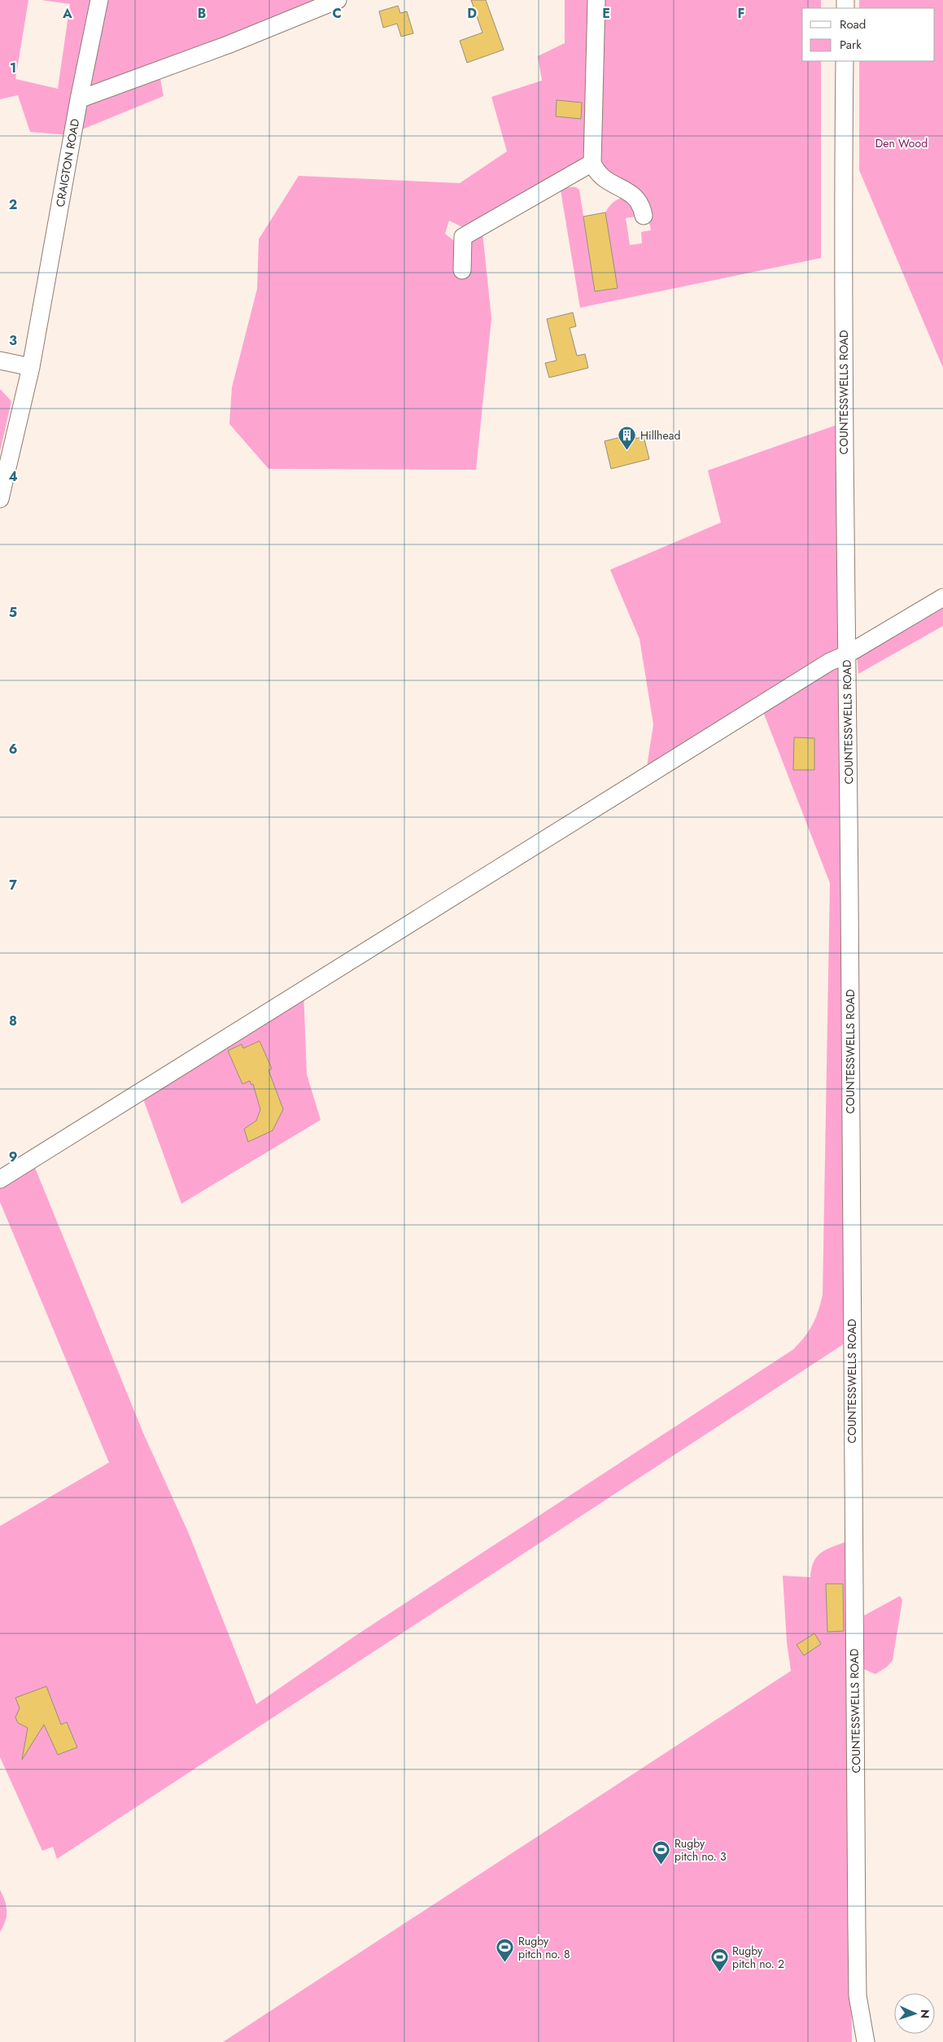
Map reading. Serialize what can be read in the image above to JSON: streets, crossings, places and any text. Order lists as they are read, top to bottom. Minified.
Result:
{"streets":{"street":["CRAIGTON ROAD","COUNTESSWELLS ROAD"]},"parks":["Den Wood"],"places":{"building":["Hillhead"],"sports":["Rugby pitch no. 3","Rugby pitch no. 8","Rugby pitch no. 2"]},"legend":["Road","Park"],"north":"right","grid":{"columns":["A","B","C","D","E","F"],"rows":["1","2","3","4","5","6","7","8","9"]}}
